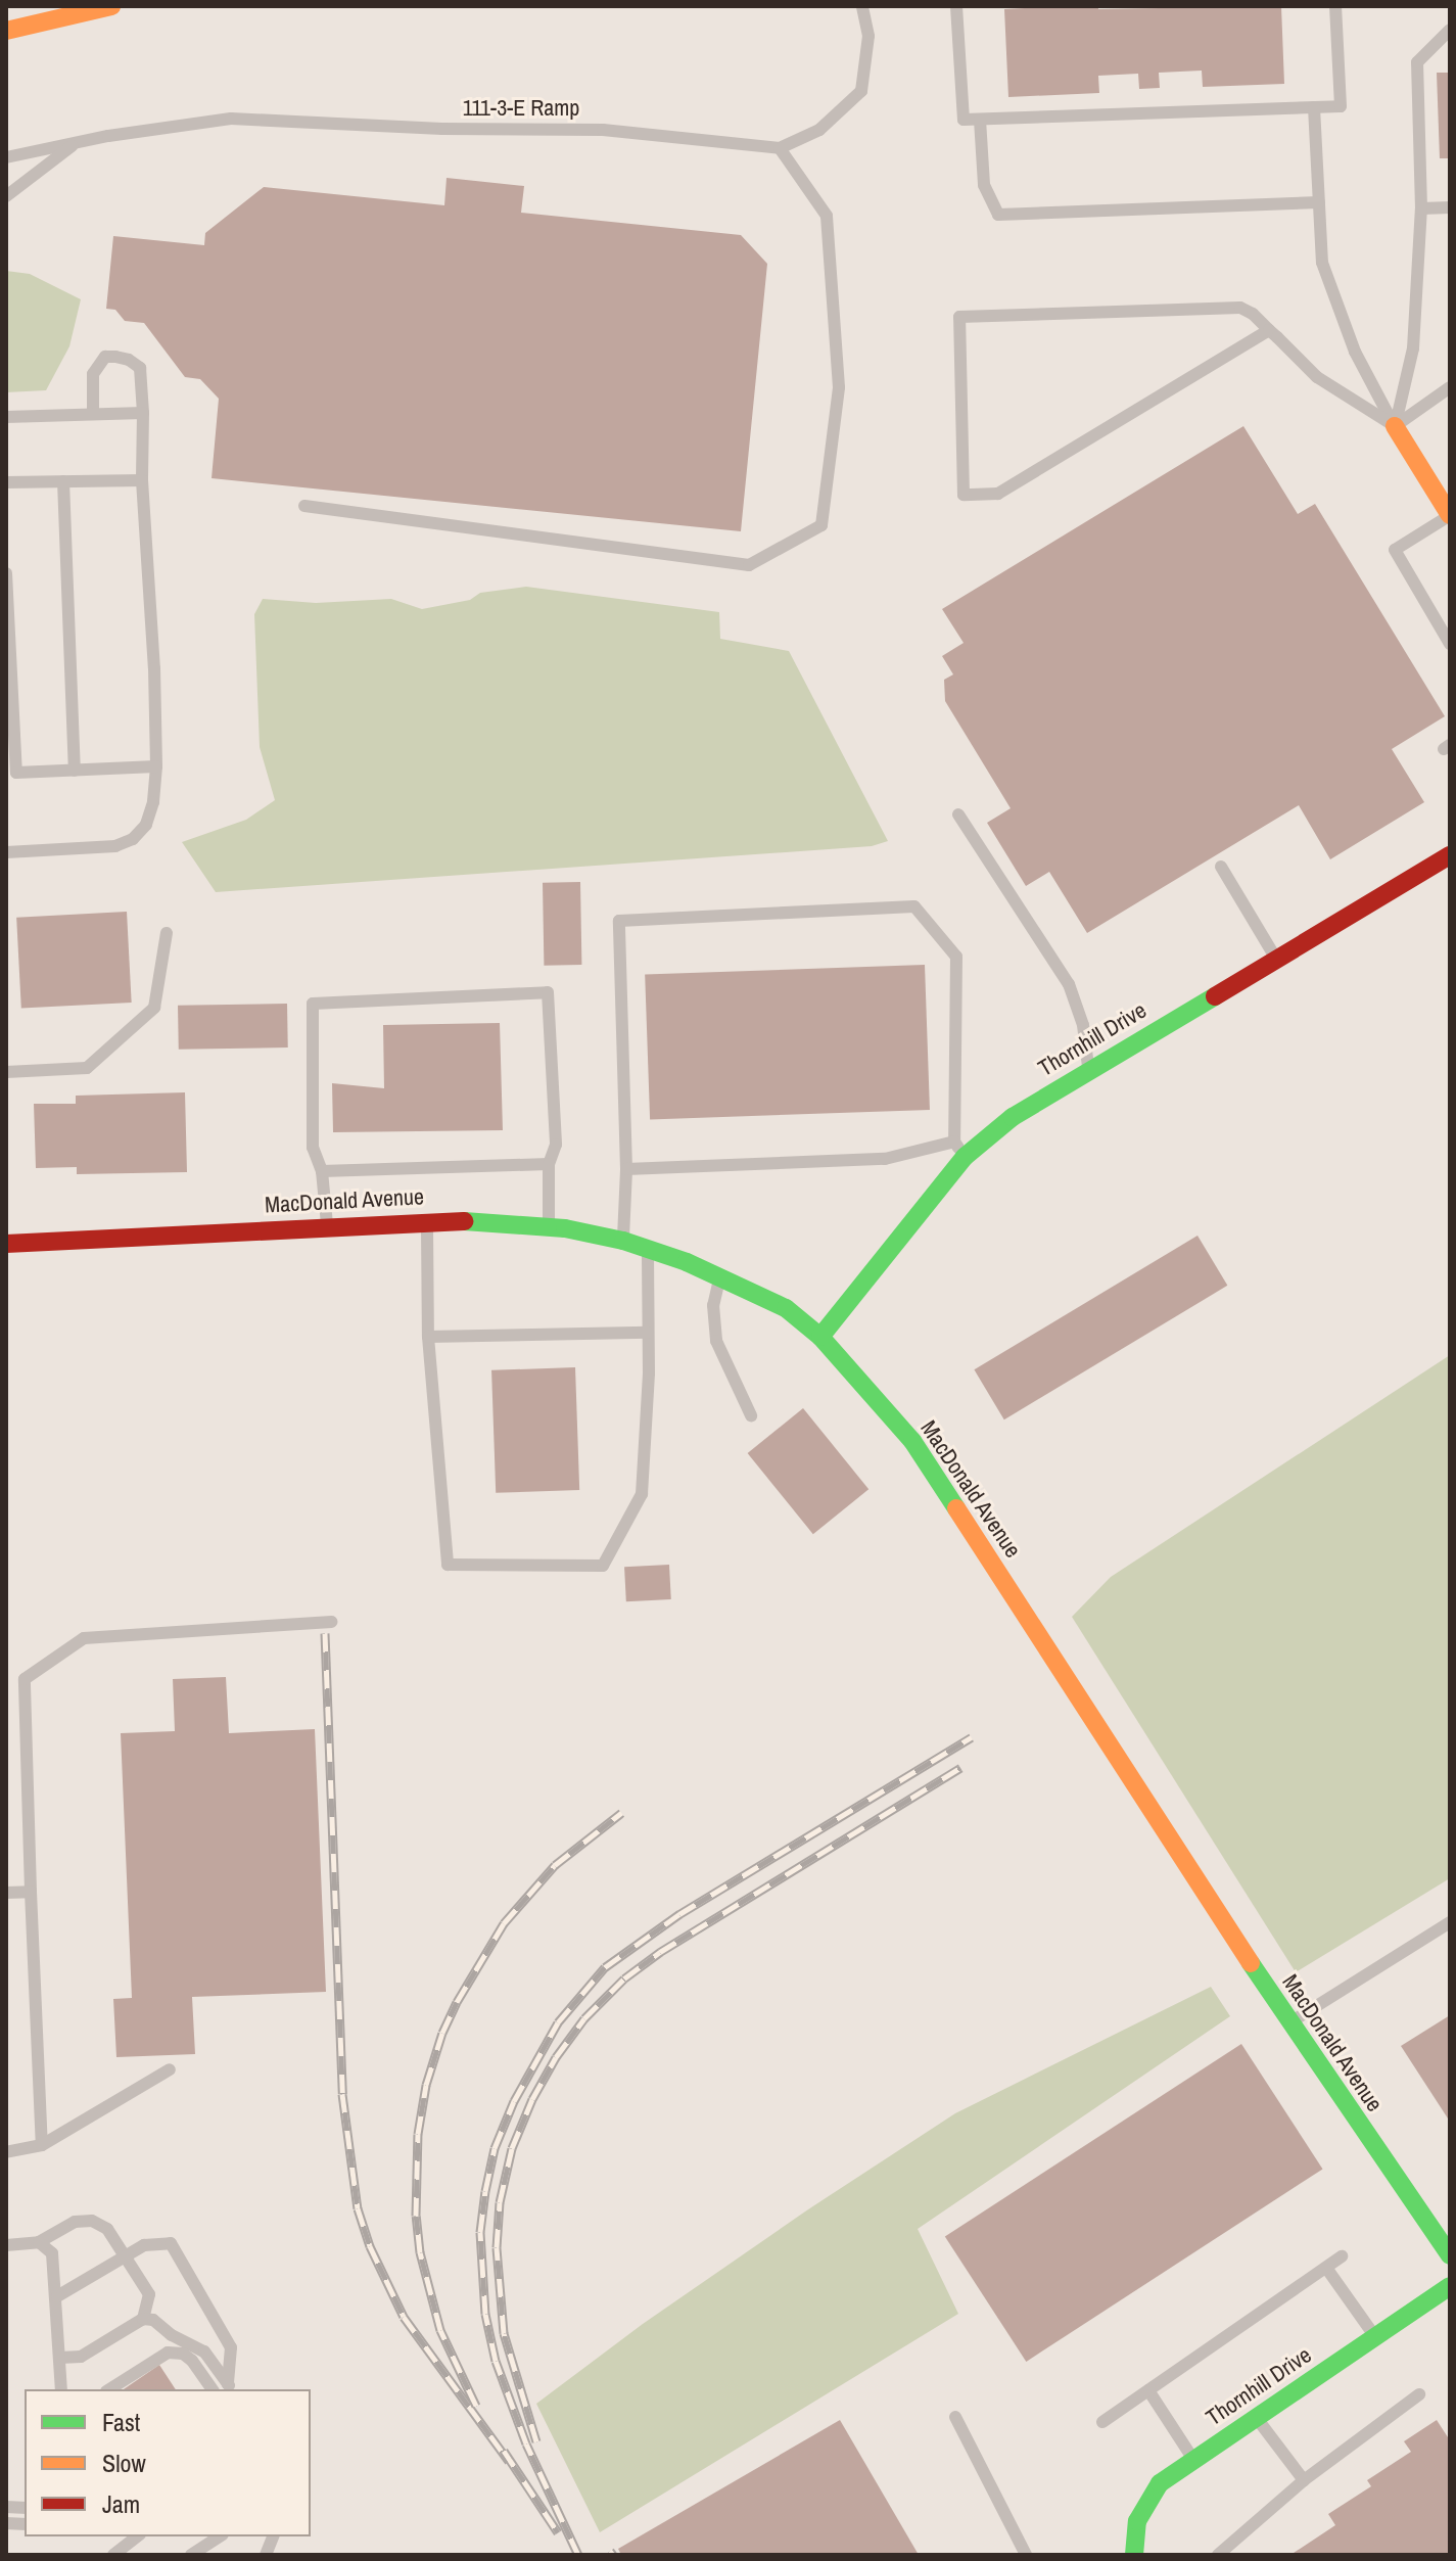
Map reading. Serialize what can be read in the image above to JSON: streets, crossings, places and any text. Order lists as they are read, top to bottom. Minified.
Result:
{"streets":{"main road":["Thornhill Drive","MacDonald Avenue"],"lane":["111-3-E Ramp"]},"crossings":[["Thornhill Drive","MacDonald Avenue"]],"legend":["Fast","Slow","Jam"]}
